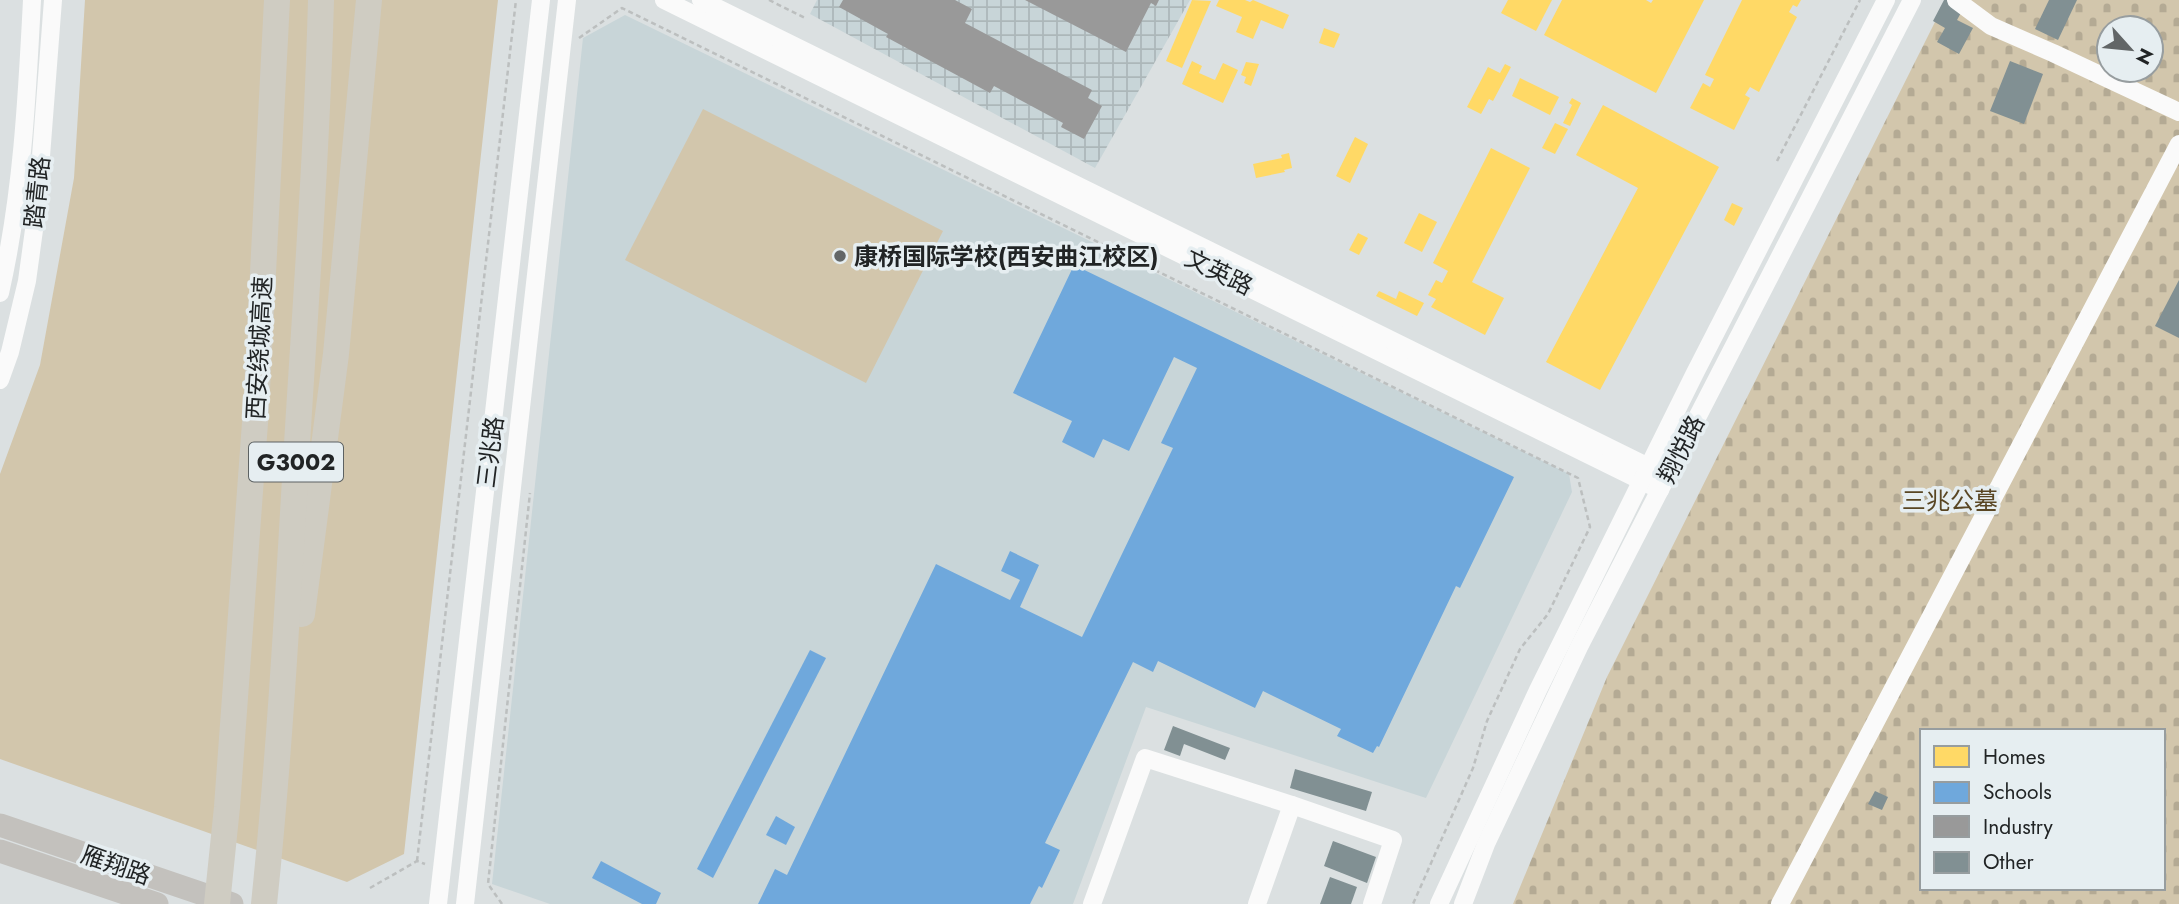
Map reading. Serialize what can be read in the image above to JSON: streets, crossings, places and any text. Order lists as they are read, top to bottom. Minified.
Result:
{"streets":{"highway":["西安绕城高速","G3002"],"main road":["雁翔路"],"street":["踏青路","文英路","翔悦路","三兆路"]},"crossings":[["文英路","翔悦路"]],"parks":["三兆公墓"],"places":["康桥国际学校(西安曲江校区)"],"legend":["Homes","Schools","Industry","Other"],"north":"bottom right"}
